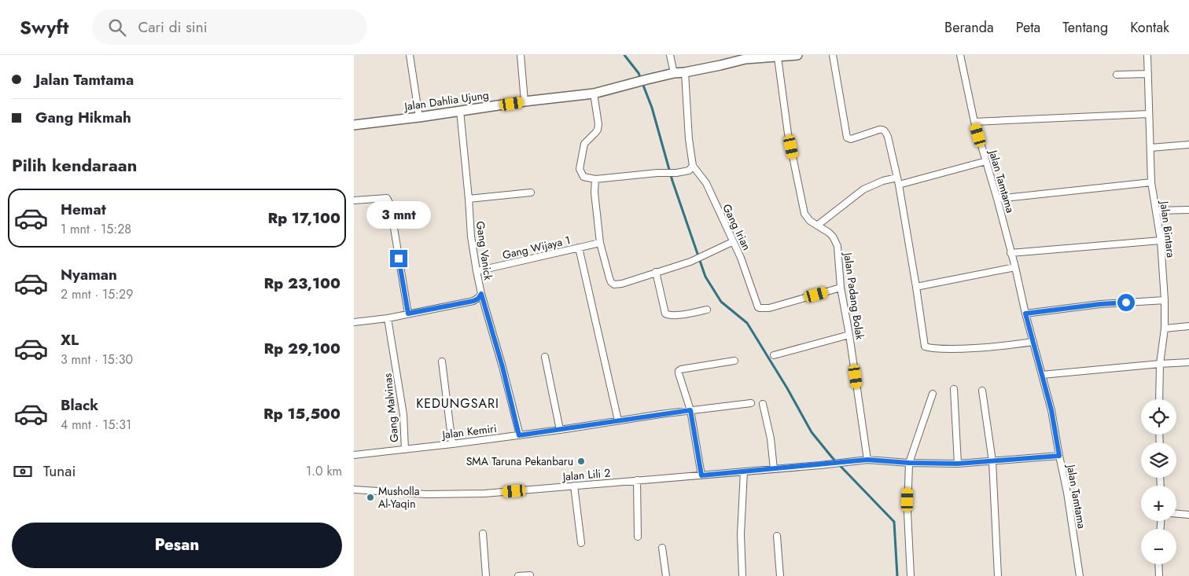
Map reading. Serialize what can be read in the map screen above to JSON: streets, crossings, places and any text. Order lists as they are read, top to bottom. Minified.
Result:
{"streets":{"main road":["Jalan Dahlia Ujung"],"street":["Jalan Tamtama","Gang Irian","Jalan Bintara","Gang Wijaya 1","Gang Vanick","Jalan Padang Bolak","Gang Malvinas","Jalan Kemiri","Jalan Lili 2"]},"crossings":[["Jalan Dahlia Ujung","Gang Irian"],["Jalan Dahlia Ujung","Gang Vanick"],["Jalan Dahlia Ujung","Jalan Padang Bolak"],["Gang Irian","Jalan Padang Bolak"],["Gang Wijaya 1","Gang Vanick"],["Gang Vanick","Jalan Kemiri"],["Jalan Padang Bolak","Jalan Lili 2"],["Gang Malvinas","Jalan Kemiri"]],"districts":["KEDUNGSARI"],"places":["SMA Taruna Pekanbaru","Musholla Al-Yaqin"],"page":{"header":"Swyft","search":"Cari di sini","nav":["Beranda","Peta","Tentang","Kontak"],"banner":["Jalan Tamtama","Gang Hikmah"],"heading":"Pilih kendaraan","list":[{"name":"Hemat","note":"1 mnt · 15:28","value":"Rp 17,100"},{"name":"Nyaman","note":"2 mnt · 15:29","value":"Rp 23,100"},{"name":"XL","note":"3 mnt · 15:30","value":"Rp 29,100"},{"name":"Black","note":"4 mnt · 15:31","value":"Rp 15,500"}],"bubble":"3 mnt","map_buttons":["+","−"],"pay":["Tunai","1.0 km"],"buttons":"Pesan"}}
